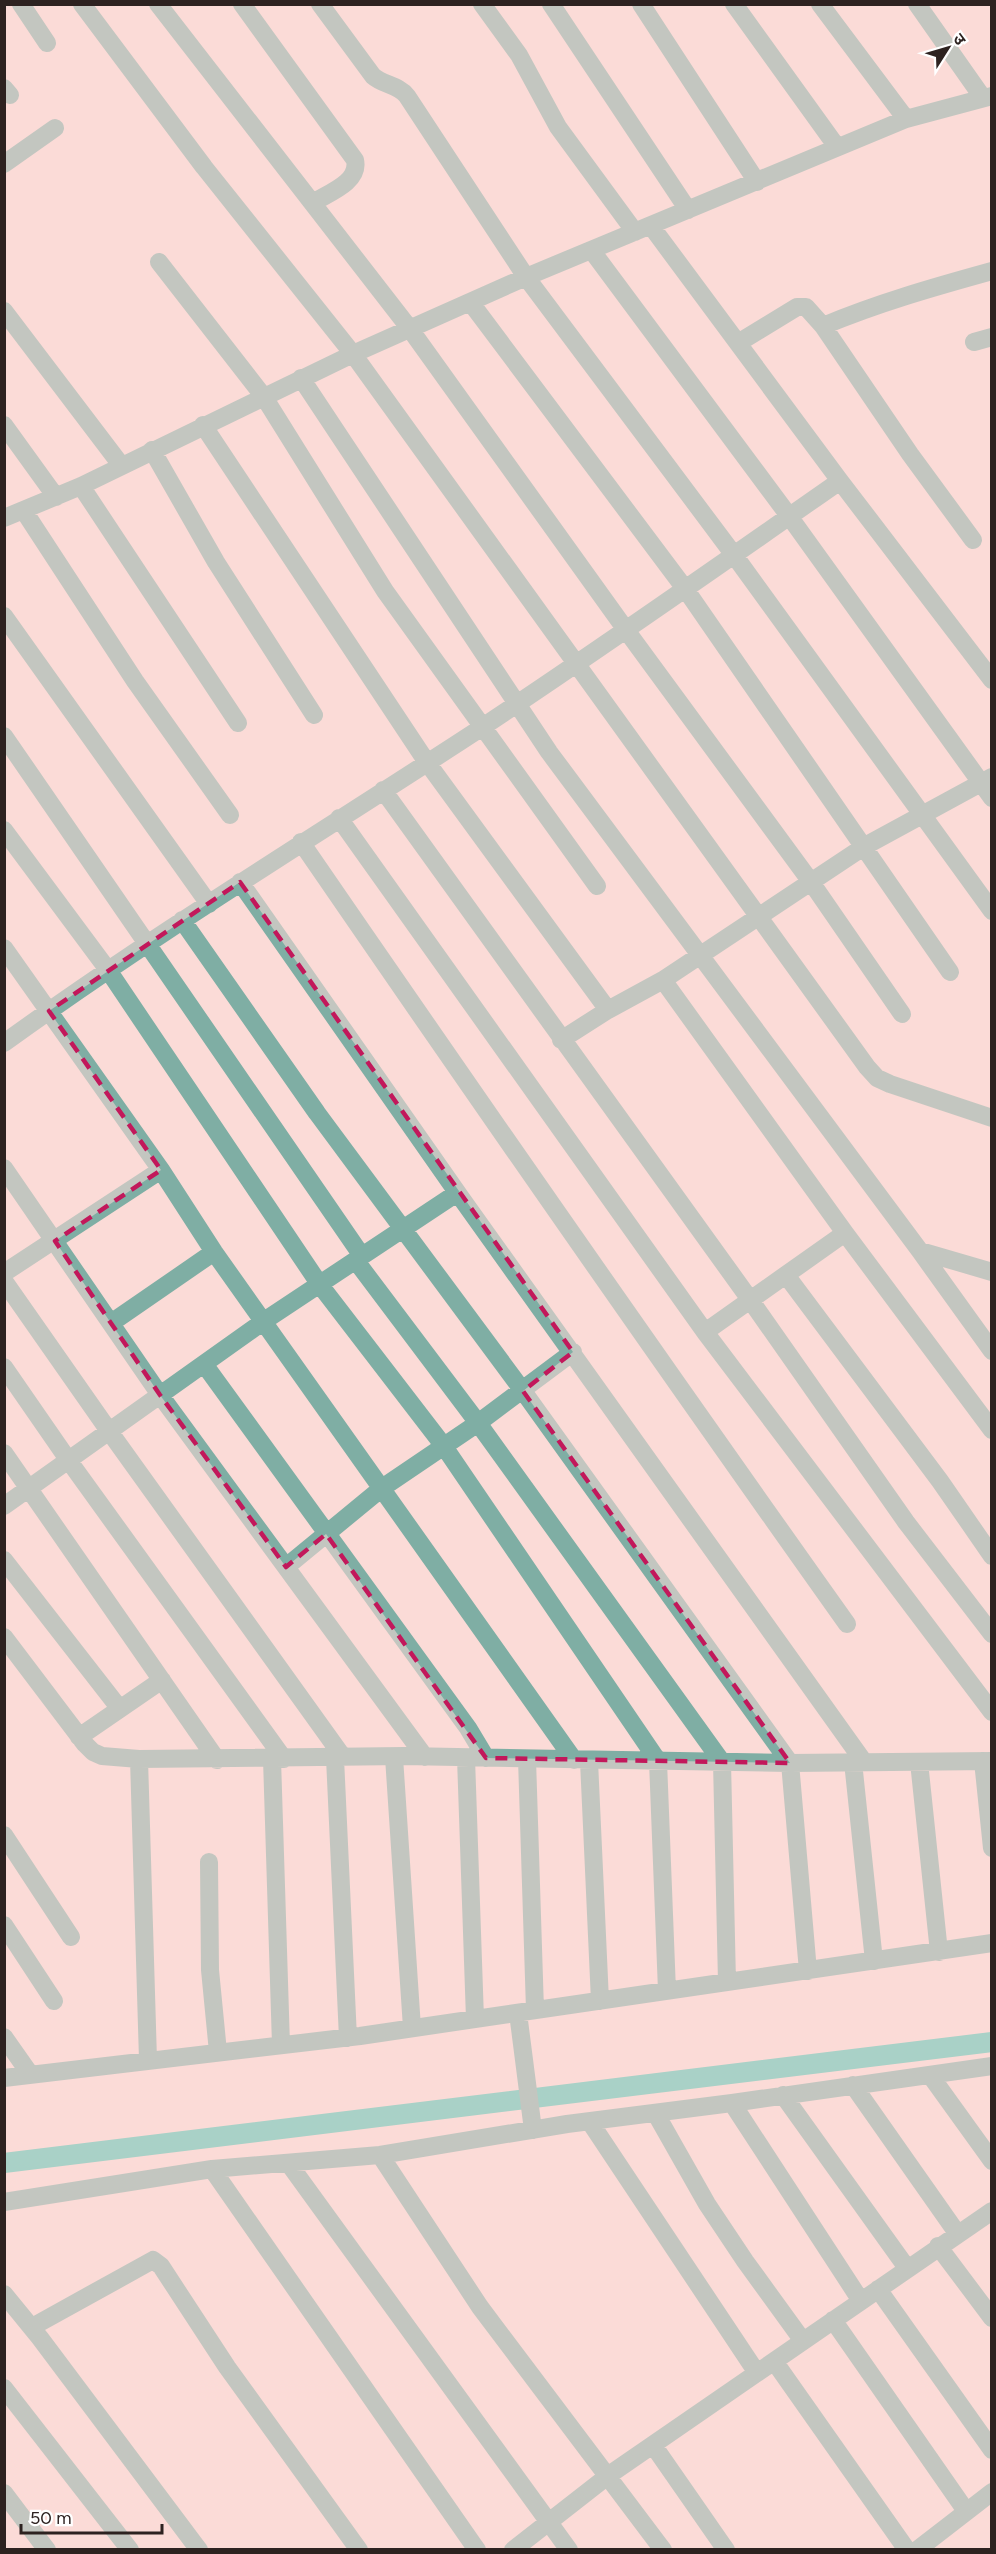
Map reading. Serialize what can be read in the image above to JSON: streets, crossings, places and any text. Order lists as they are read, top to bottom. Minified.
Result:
{"scale_bar":"50 m","north":"top right"}
